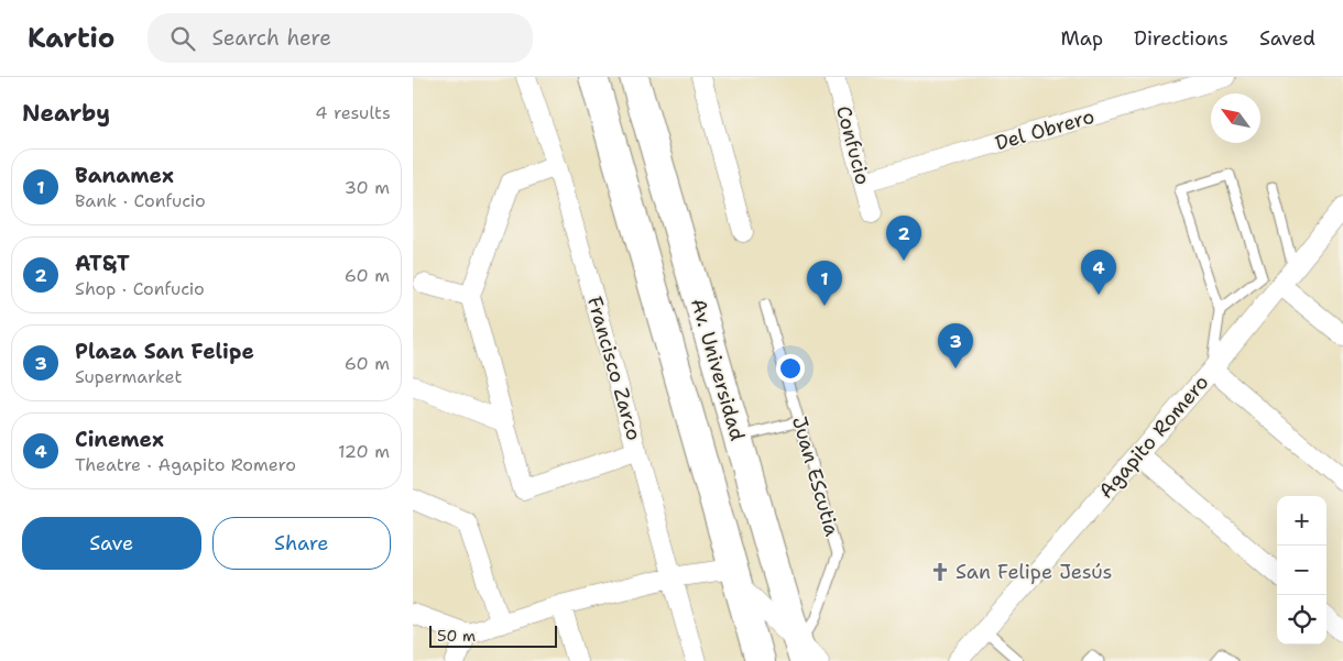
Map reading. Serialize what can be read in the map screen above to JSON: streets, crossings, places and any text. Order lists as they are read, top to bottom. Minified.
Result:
{"streets":{"main road":["Av. Universidad"],"street":["Del Obrero","Confucio","Francisco Zarco","Agapito Romero"],"lane":["Juan EScutia"]},"crossings":[["Del Obrero","Confucio"],["Av. Universidad","Juan EScutia"]],"places":{"church":["San Felipe Jesús"]},"scale_bar":"50 m","north":"top left","page":{"header":"Kartio","search":"Search here","nav":["Map","Directions","Saved"],"heading":["Nearby","4 results"],"list":[{"mark":"1","name":"Banamex","note":"Bank · Confucio","value":"30 m"},{"mark":"2","name":"AT&T","note":"Shop · Confucio","value":"60 m"},{"mark":"3","name":"Plaza San Felipe","note":"Supermarket","value":"60 m"},{"mark":"4","name":"Cinemex","note":"Theatre · Agapito Romero","value":"120 m"}],"pins":["2","4","1","3"],"map_buttons":["+","−"],"buttons":["Save","Share"],"scale":"50 m"}}
